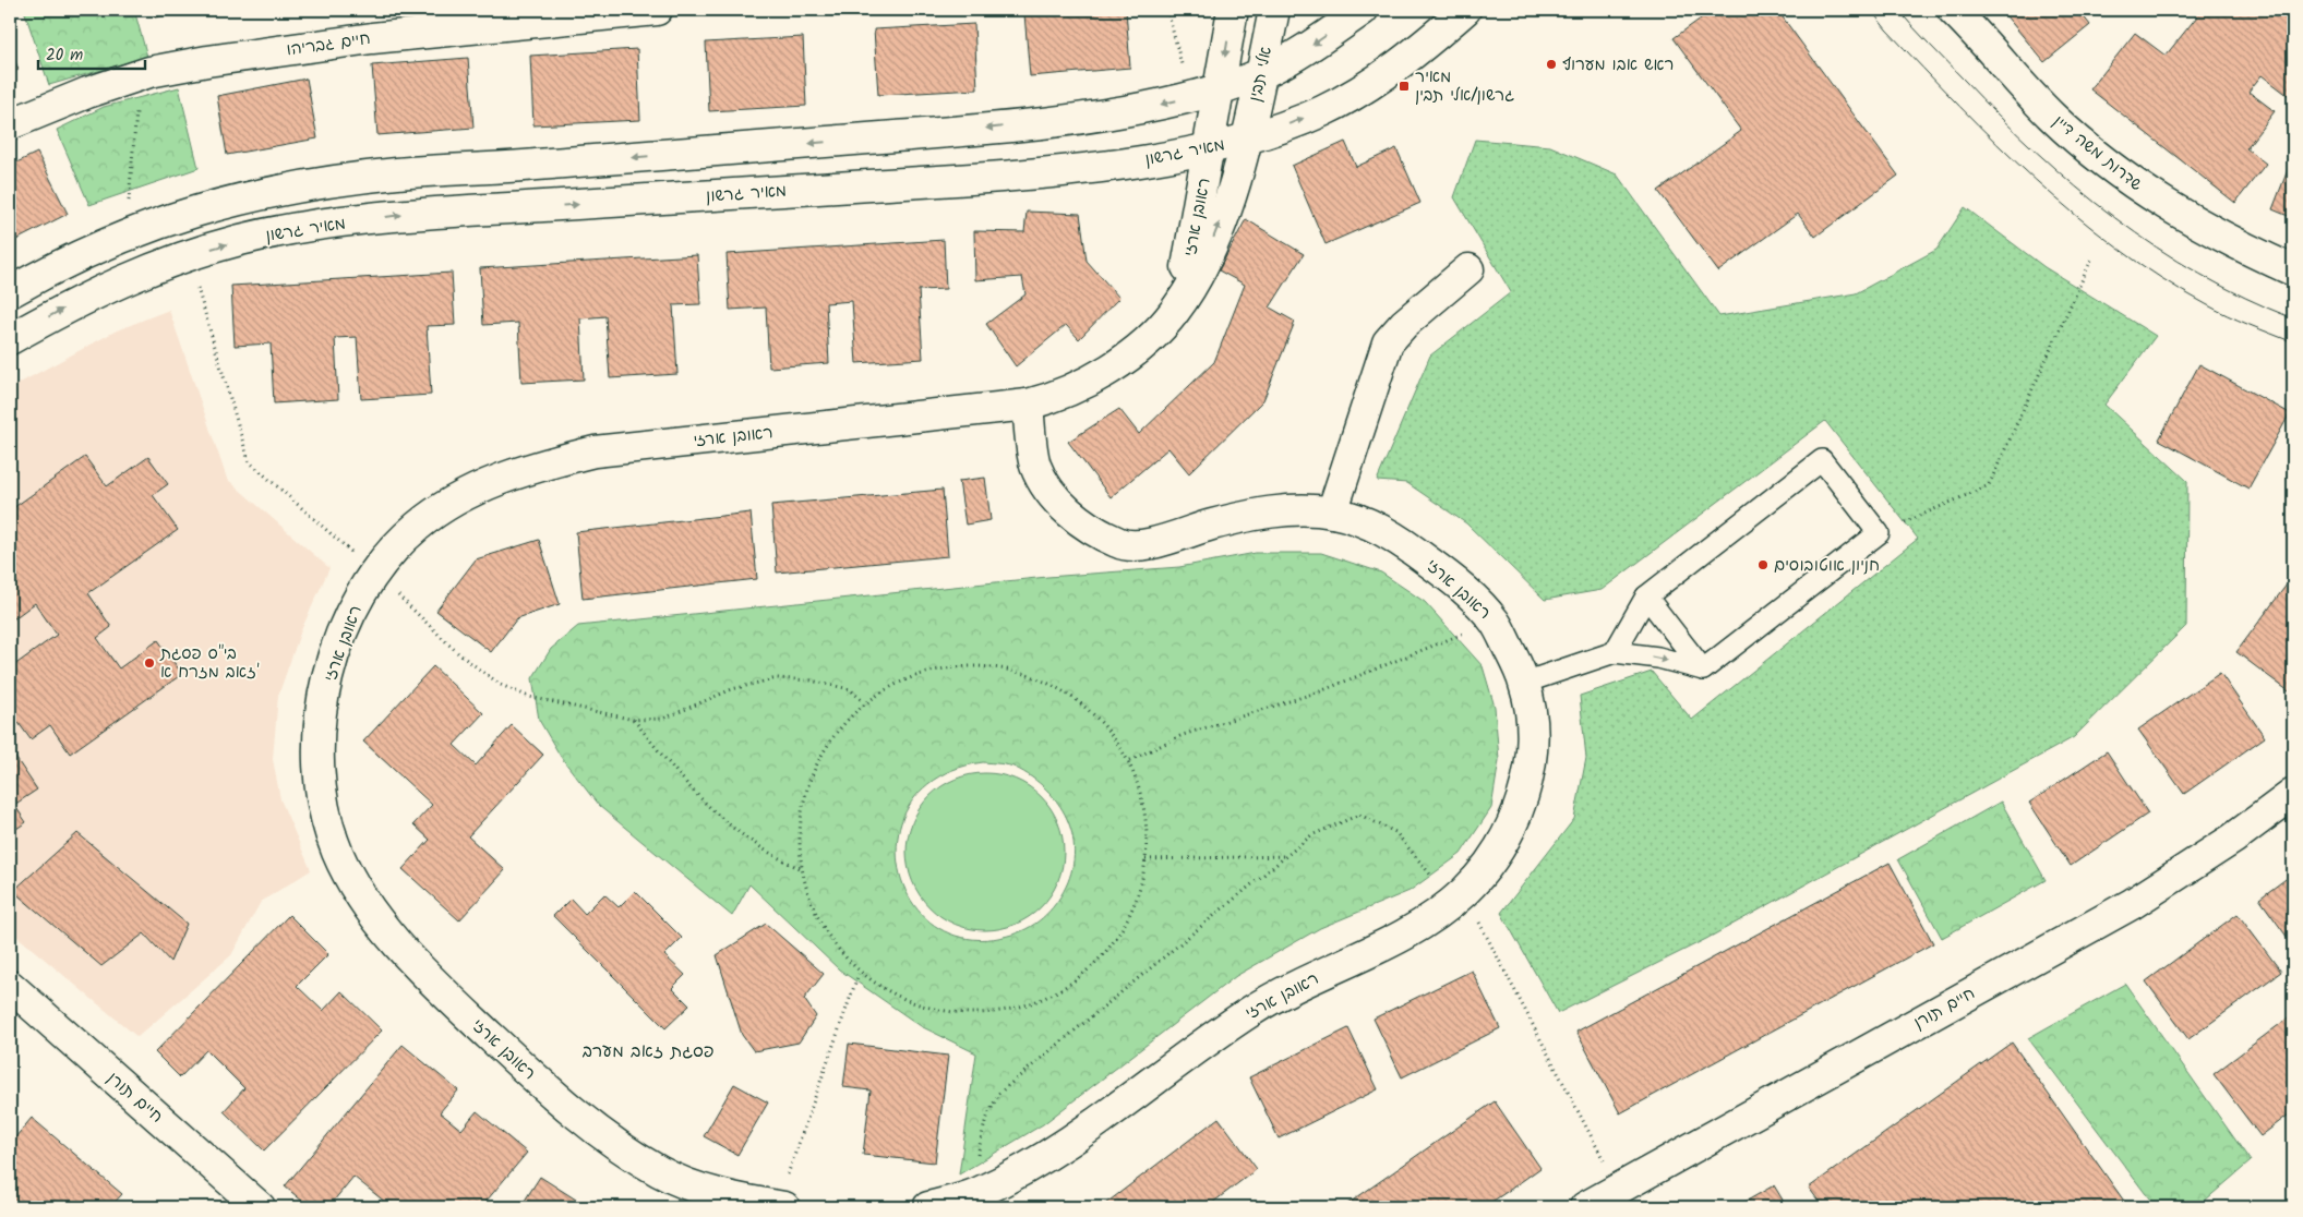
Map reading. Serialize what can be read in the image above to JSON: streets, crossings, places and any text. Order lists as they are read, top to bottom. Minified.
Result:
{"streets":{"street":["חיים גבריהו","אלי תבין","מאיר גרשון","שדרות משה דיין","ראובן ארזי","חיים תורן"]},"crossings":[["אלי תבין","מאיר גרשון"],["אלי תבין","ראובן ארזי"],["מאיר גרשון","ראובן ארזי"]],"districts":["פסגת זאב מערב"],"places":{"other":["ראש אבו מערוף","חניון אוטובוסים","בי\"ס פסגת זאב מזרח א'"],"transit":["מאיר גרשון/אלי תבין"]},"scale_bar":"20 m"}
